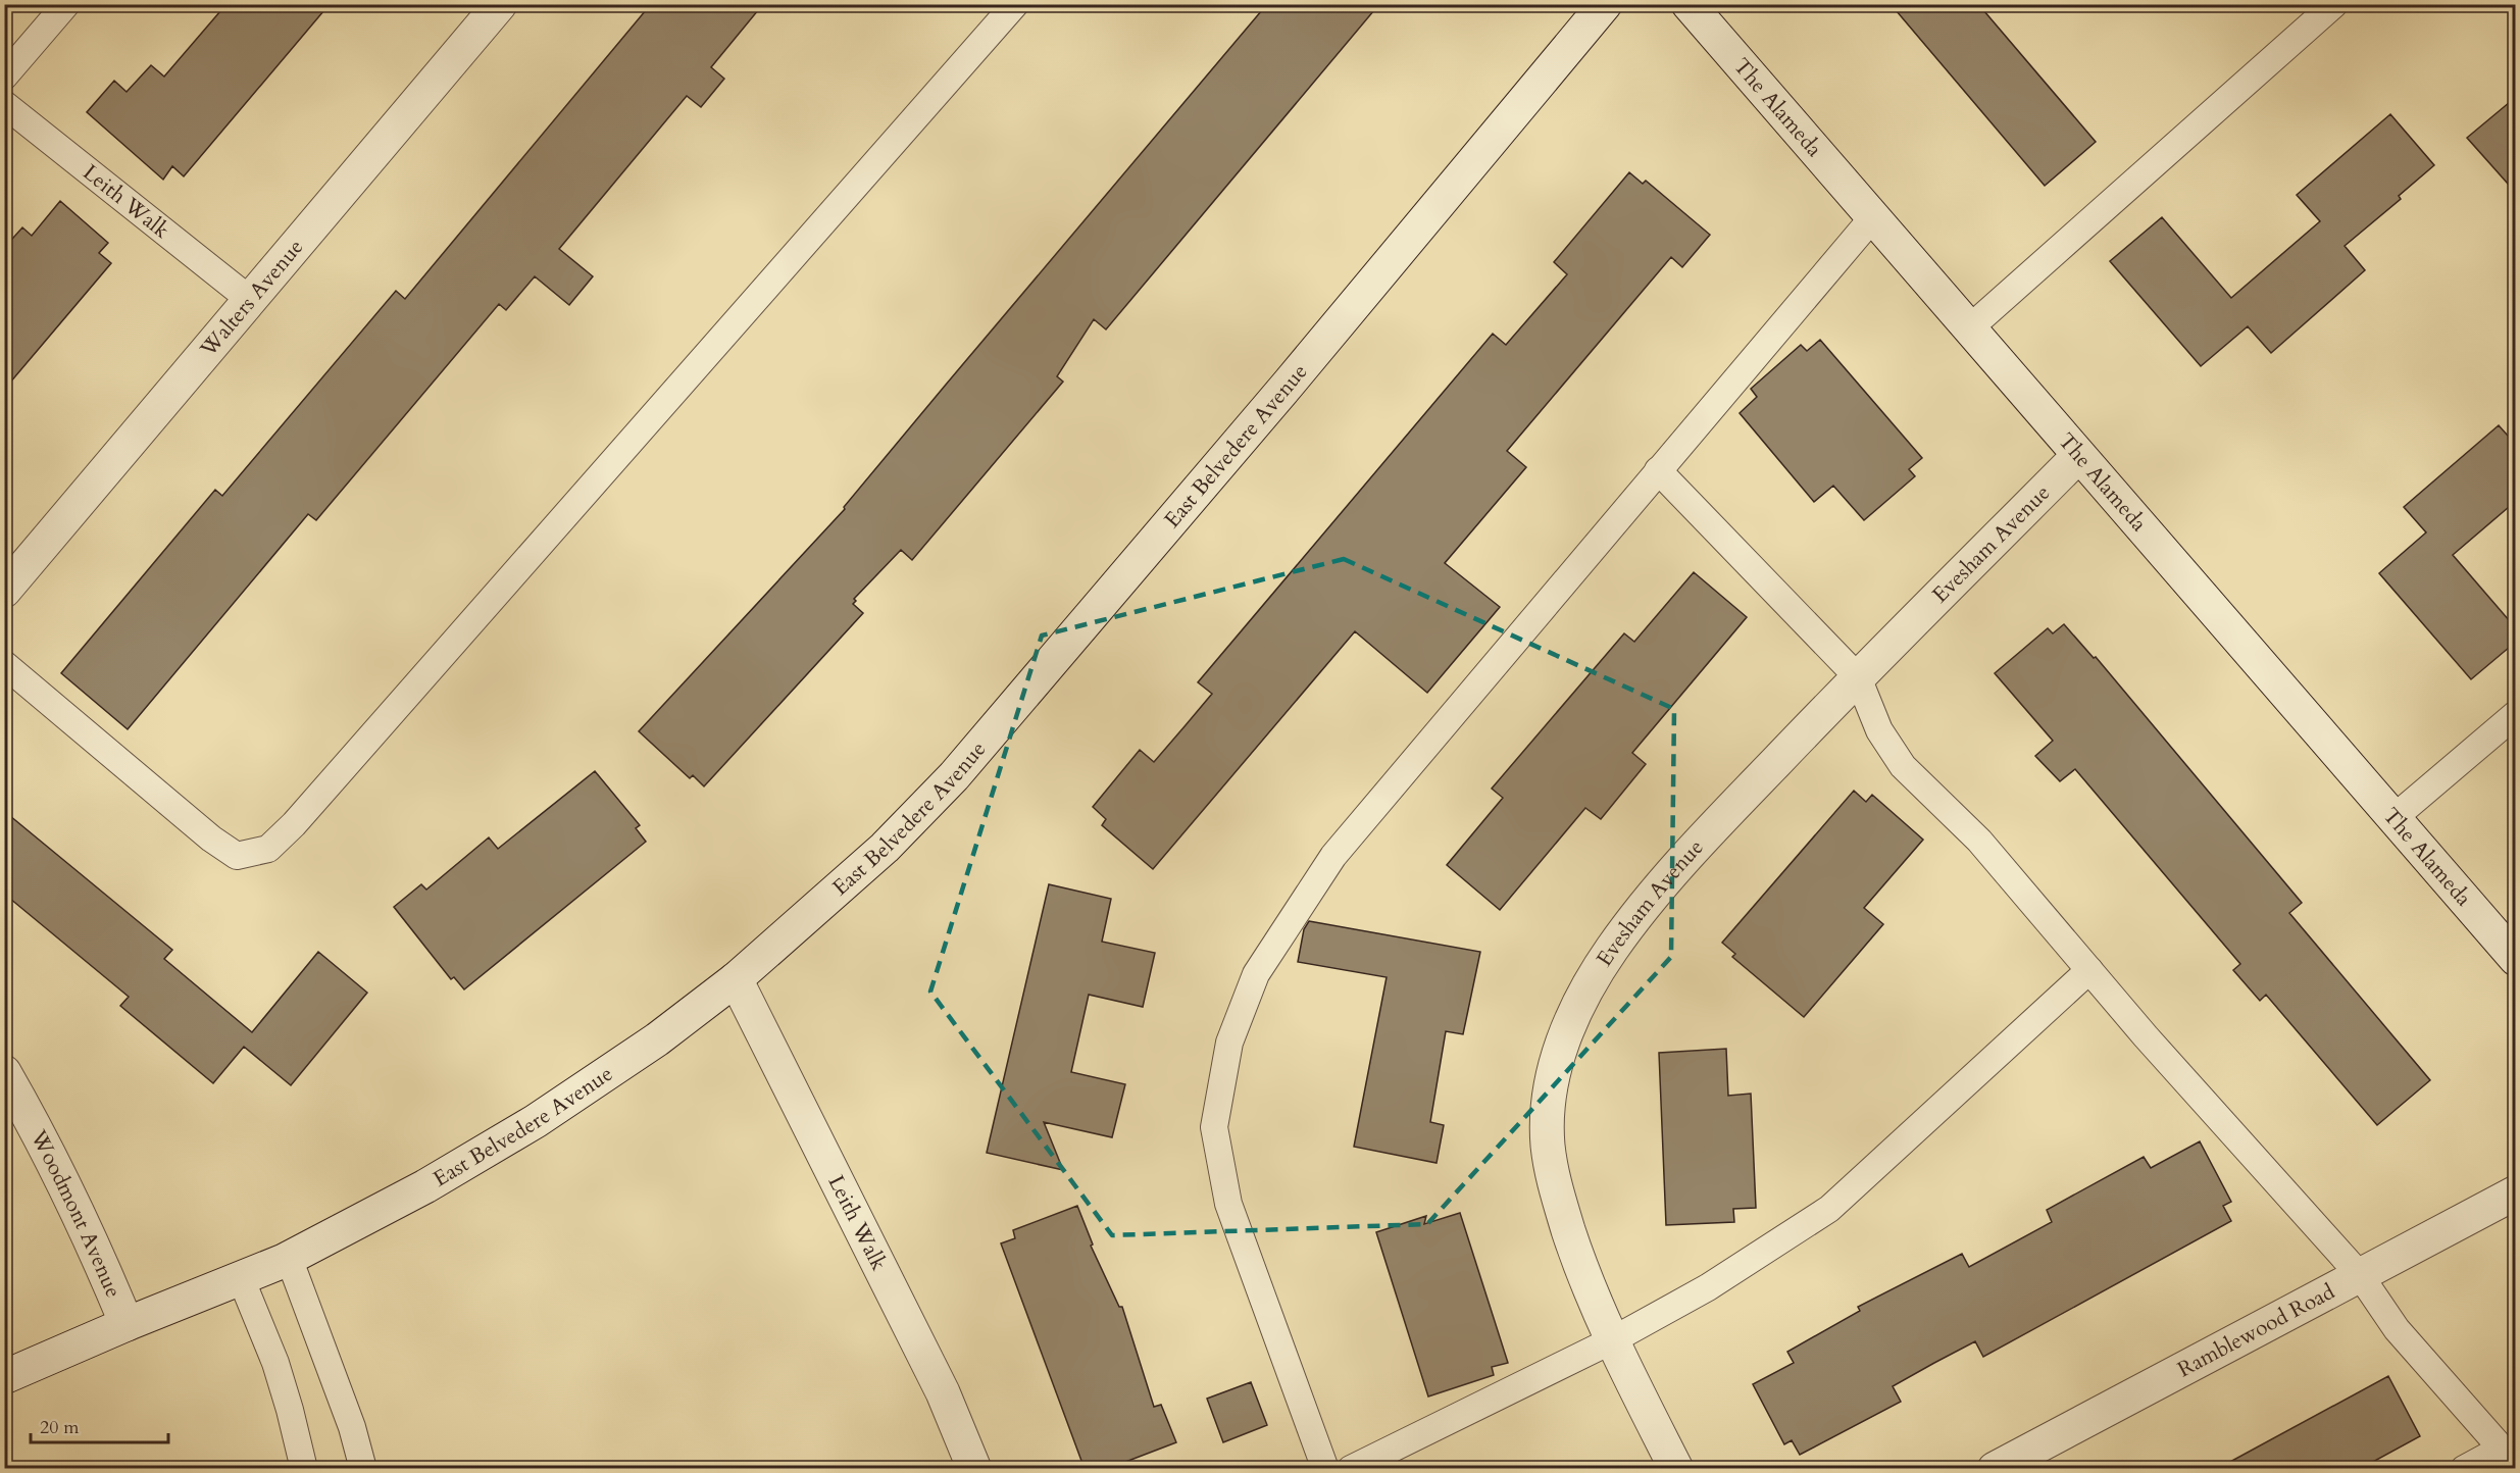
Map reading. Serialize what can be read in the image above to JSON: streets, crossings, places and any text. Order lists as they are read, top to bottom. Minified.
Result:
{"streets":{"street":["The Alameda","Leith Walk","Walters Avenue","East Belvedere Avenue","Evesham Avenue","Woodmont Avenue","Ramblewood Road"]},"crossings":[["The Alameda","Evesham Avenue"],["Leith Walk","Walters Avenue"],["Leith Walk","East Belvedere Avenue"],["East Belvedere Avenue","Woodmont Avenue"]],"scale_bar":"20 m"}
